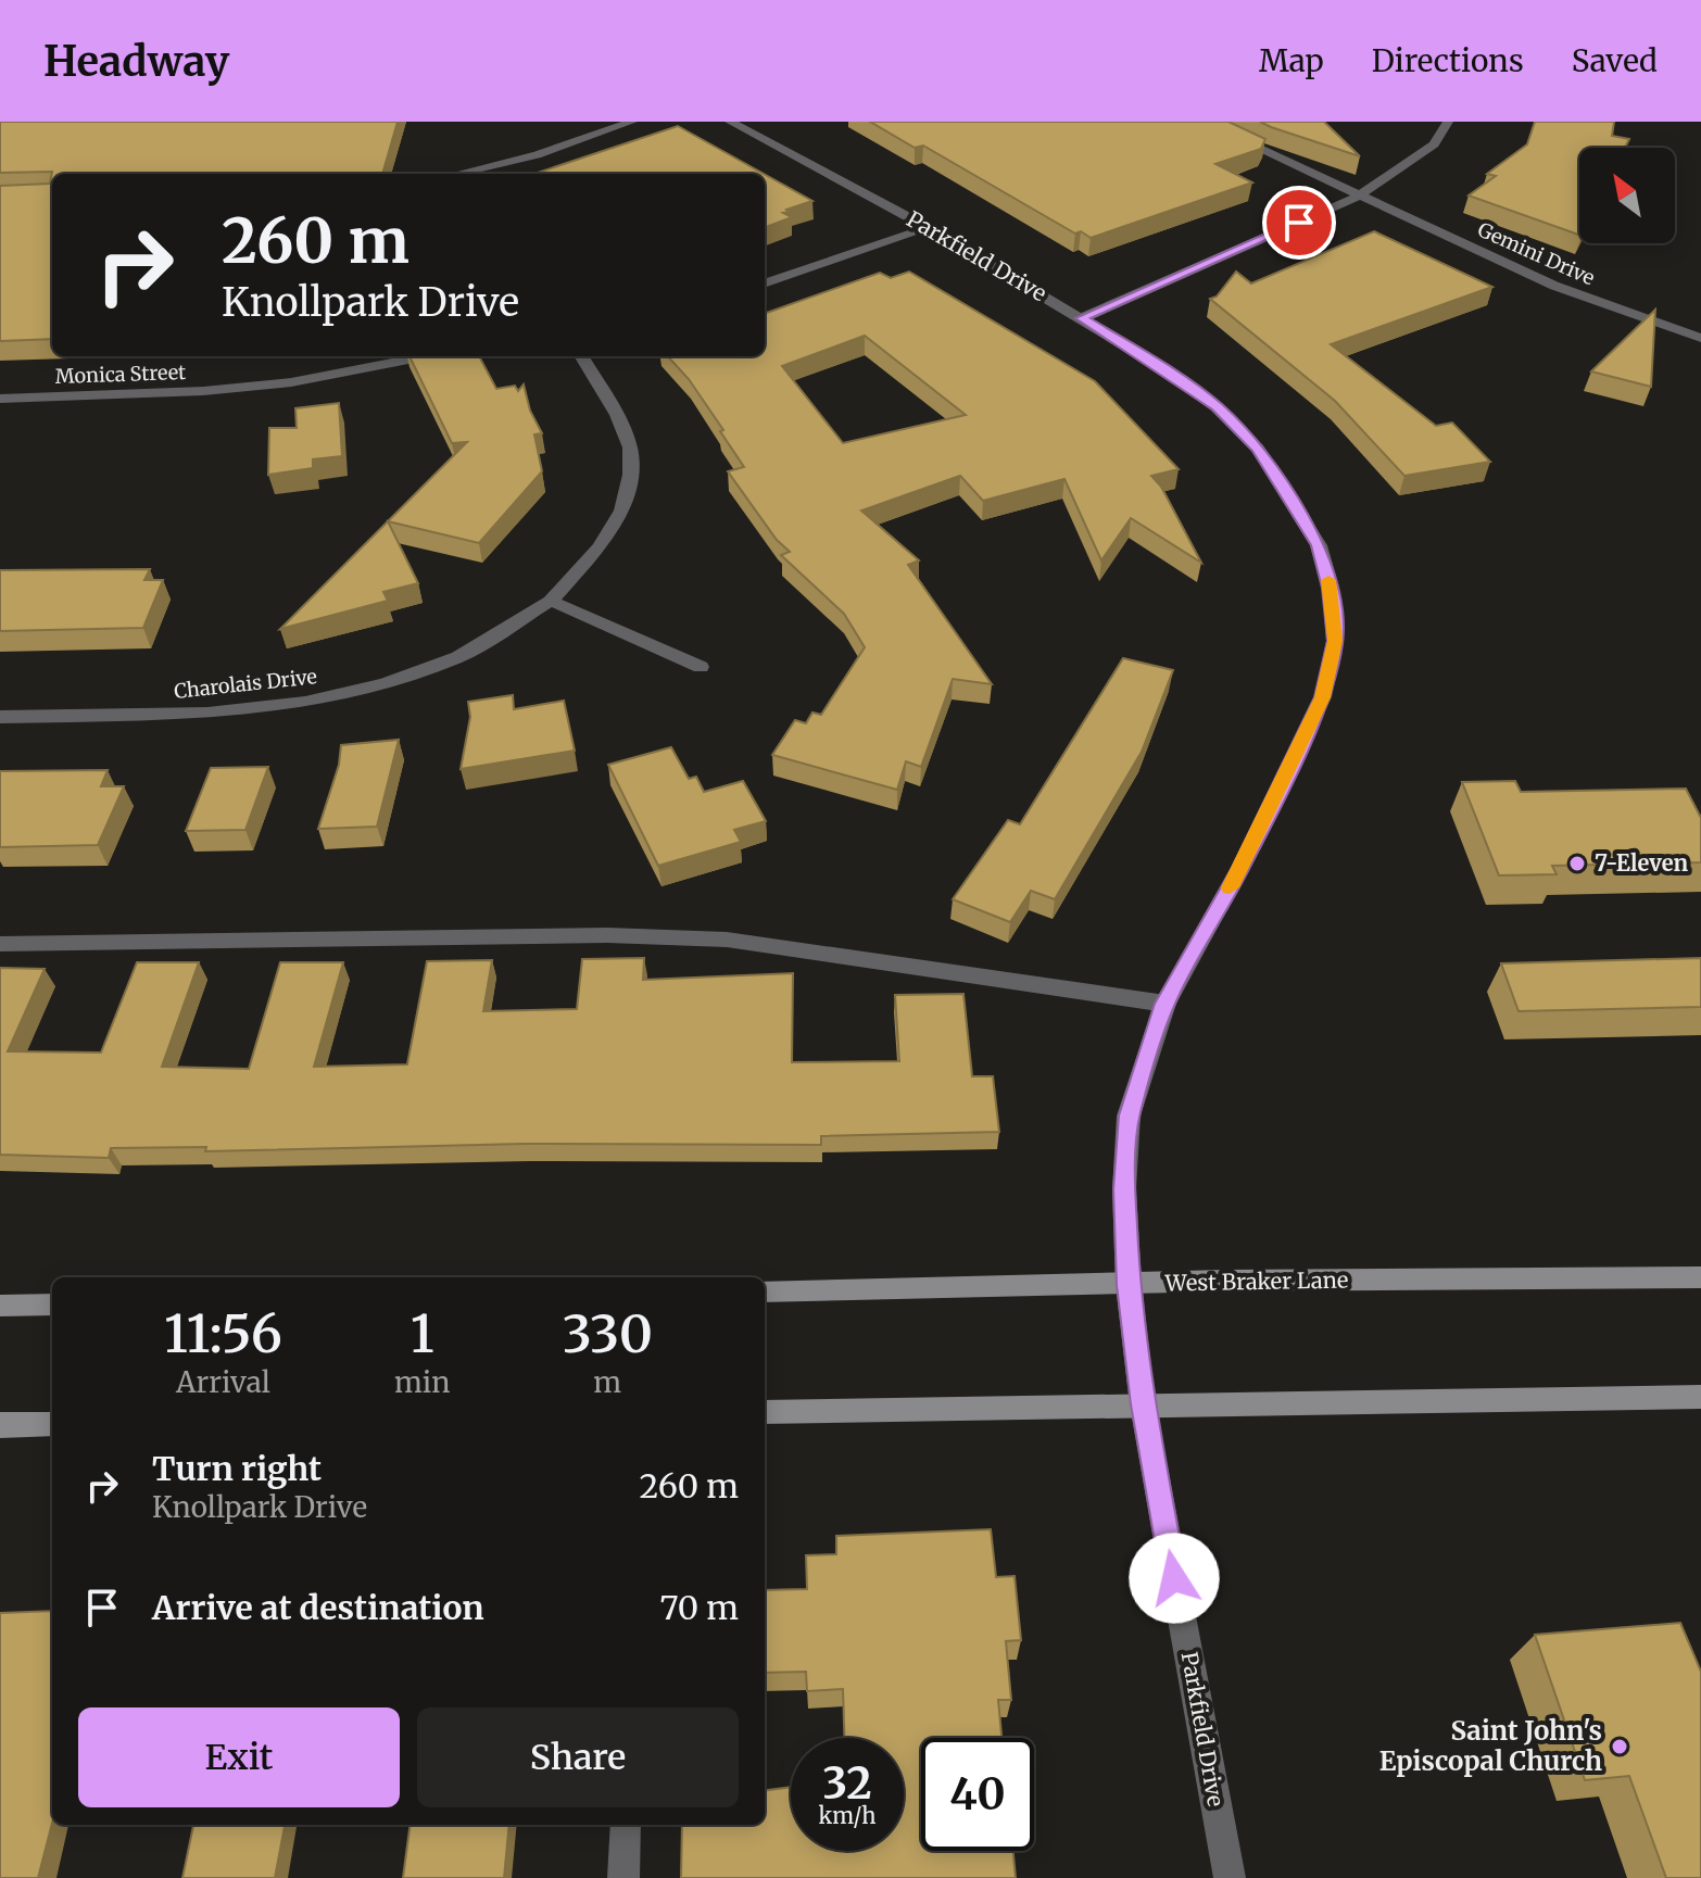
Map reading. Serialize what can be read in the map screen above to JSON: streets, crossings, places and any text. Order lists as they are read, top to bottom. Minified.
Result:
{"streets":{"main road":["West Braker Lane"],"street":["Gemini Drive","Parkfield Drive","Monica Street","Charolais Drive"]},"crossings":[["Parkfield Drive","West Braker Lane"]],"places":["7-Eleven","Saint John's Episcopal Church"],"north":"top left","page":{"header":"Headway","nav":["Map","Directions","Saved"],"turn":["260 m","Knollpark Drive"],"eta":["11:56","Arrival","1","min","330","m"],"list":[{"name":"Turn right","note":"Knollpark Drive","value":"260 m"},{"name":"Arrive at destination","value":"70 m"}],"buttons":["Exit","Share"],"speed":"32 km/h","limit":"40"}}
